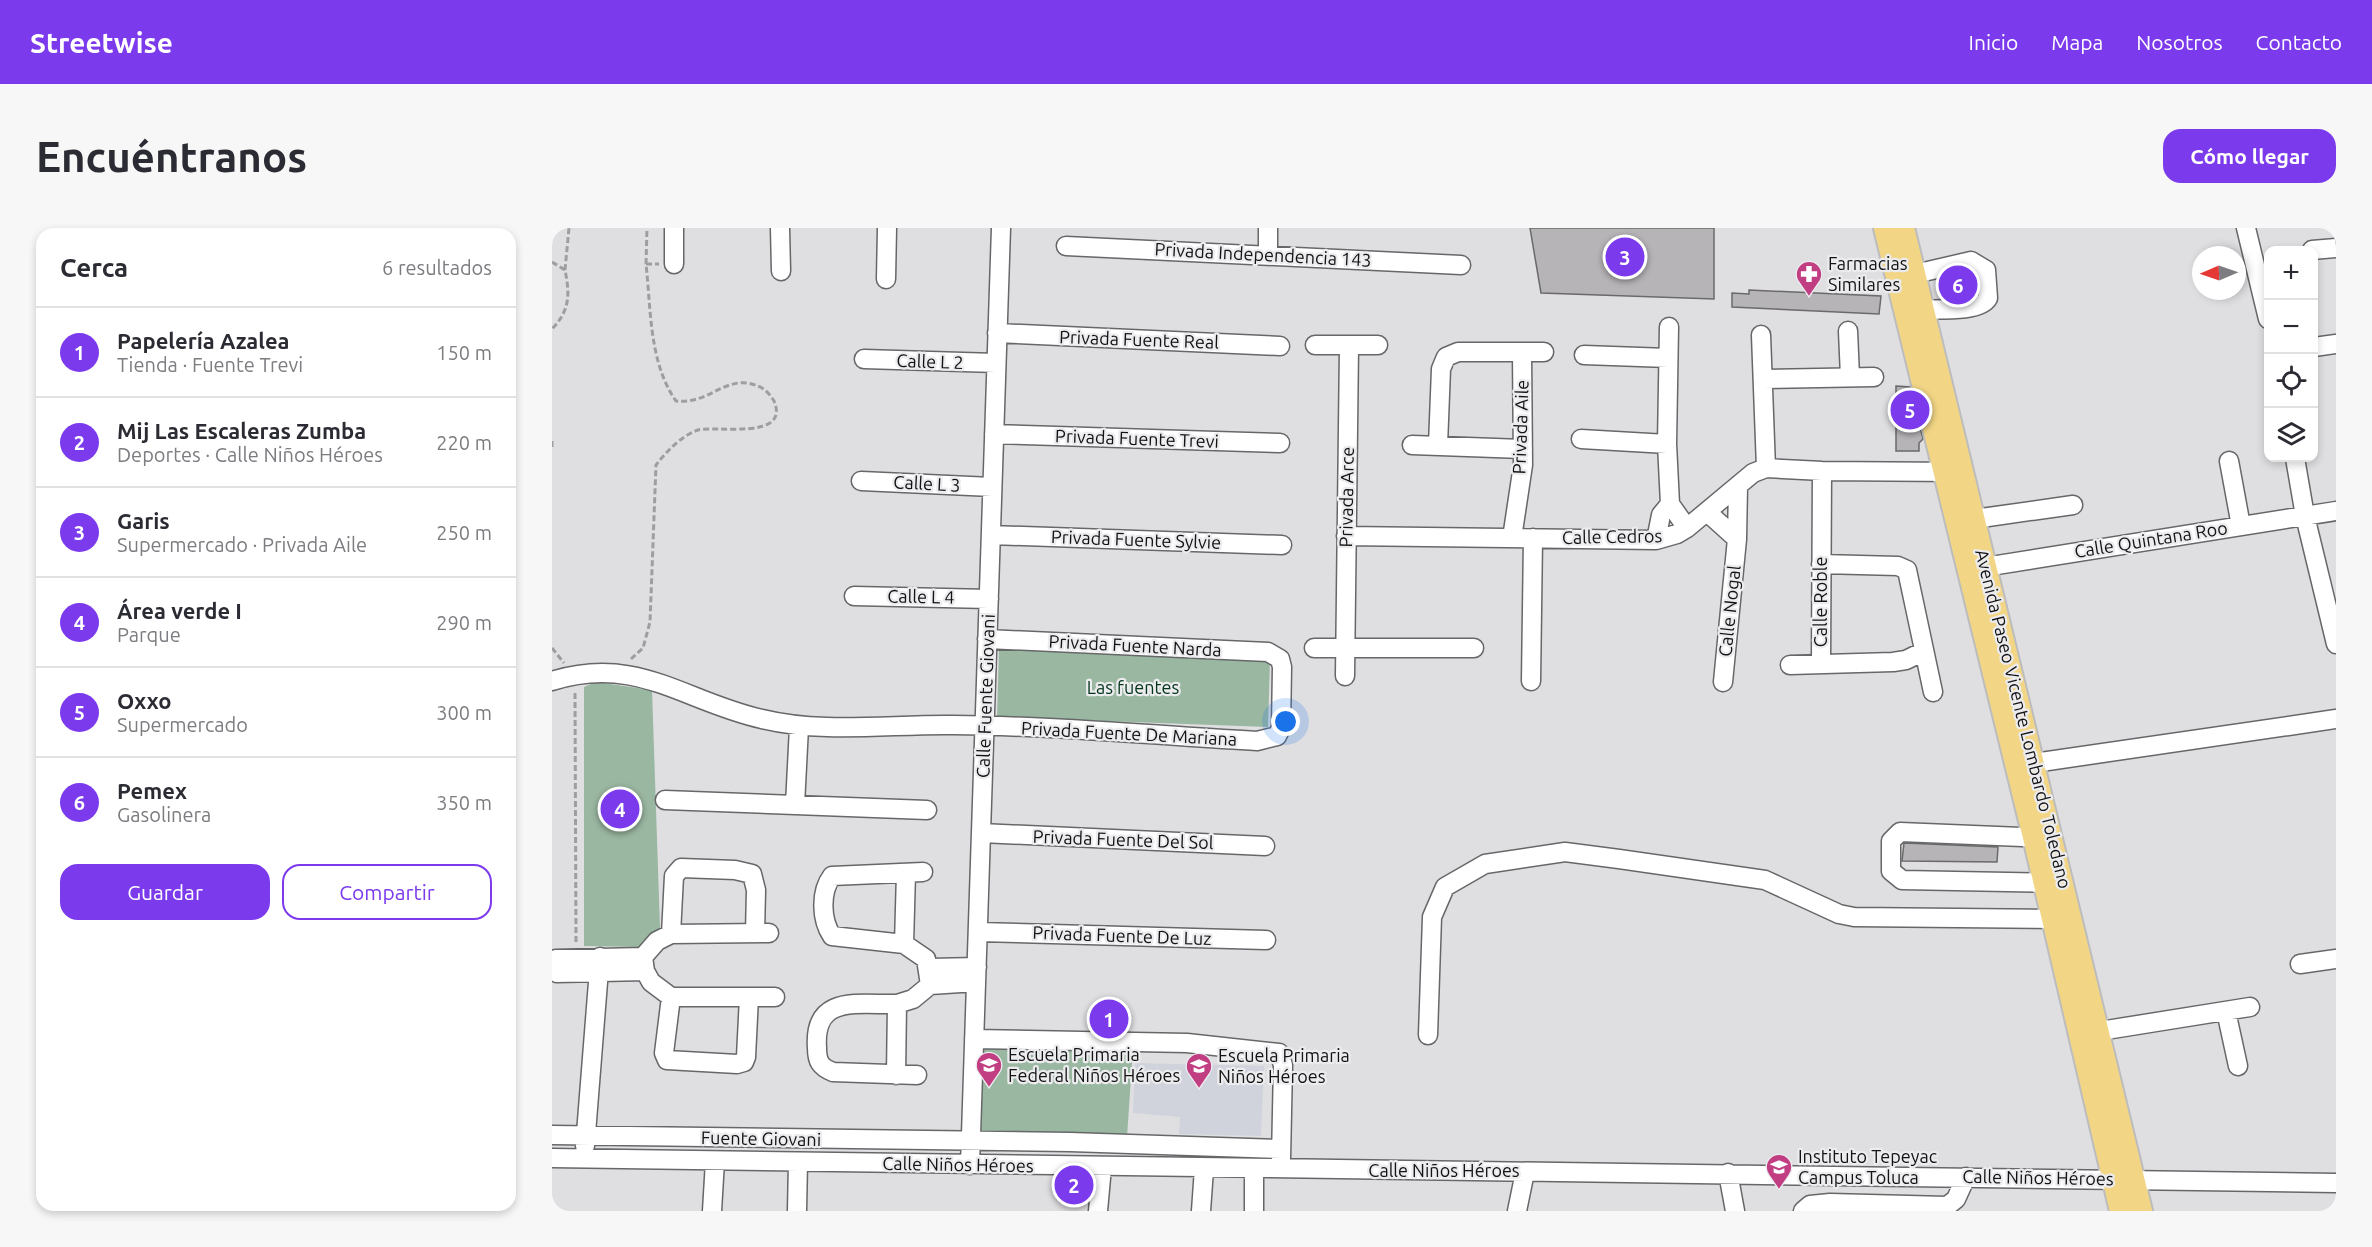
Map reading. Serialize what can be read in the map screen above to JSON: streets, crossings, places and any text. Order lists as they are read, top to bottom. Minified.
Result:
{"streets":{"main road":["Avenida Paseo Vicente Lombardo Toledano"],"street":["Privada Independencia 143","Privada Fuente Real","Calle L 2","Privada Aile","Privada Fuente Trevi","Calle L 3","Privada Arce","Calle Cedros","Privada Fuente Sylvie","Calle Quintana Roo","Calle L 4","Calle Roble","Calle Nogal","Privada Fuente Narda","Calle Fuente Giovani","Privada Fuente De Mariana","Privada Fuente Del Sol","Privada Fuente De Luz","Fuente Giovani","Calle Niños Héroes"]},"crossings":[["Privada Fuente Real","Calle Fuente Giovani"],["Calle L 2","Calle Fuente Giovani"],["Privada Aile","Calle Cedros"],["Privada Fuente Trevi","Calle Fuente Giovani"],["Calle L 3","Calle Fuente Giovani"],["Privada Arce","Calle Cedros"],["Calle Cedros","Calle Nogal"],["Privada Fuente Sylvie","Calle Fuente Giovani"],["Calle Quintana Roo","Avenida Paseo Vicente Lombardo Toledano"],["Calle L 4","Calle Fuente Giovani"],["Privada Fuente Narda","Calle Fuente Giovani"],["Privada Fuente Narda","Privada Fuente De Mariana"],["Calle Fuente Giovani","Privada Fuente De Mariana"],["Calle Fuente Giovani","Privada Fuente Del Sol"],["Calle Fuente Giovani","Privada Fuente De Luz"],["Calle Fuente Giovani","Fuente Giovani"],["Calle Fuente Giovani","Calle Niños Héroes"],["Avenida Paseo Vicente Lombardo Toledano","Calle Niños Héroes"]],"parks":["Las fuentes"],"places":{"pharmacy":["Farmacias Similares"],"school or university":["Escuela Primaria Federal Niños Héroes","Escuela Primaria Niños Héroes","Instituto Tepeyac Campus Toluca"]},"north":"left","page":{"header":"Streetwise","nav":["Inicio","Mapa","Nosotros","Contacto"],"buttons":["Cómo llegar",["Guardar","Compartir"]],"title":"Encuéntranos","heading":["Cerca","6 resultados"],"pins":["3","6","5","4","1","2"],"map_buttons":["+","−"],"list":[{"mark":"1","name":"Papelería Azalea","note":"Tienda · Fuente Trevi","value":"150 m"},{"mark":"2","name":"Mij Las Escaleras Zumba","note":"Deportes · Calle Niños Héroes","value":"220 m"},{"mark":"3","name":"Garis","note":"Supermercado · Privada Aile","value":"250 m"},{"mark":"4","name":"Área verde I","note":"Parque","value":"290 m"},{"mark":"5","name":"Oxxo","note":"Supermercado","value":"300 m"},{"mark":"6","name":"Pemex","note":"Gasolinera","value":"350 m"}]}}
